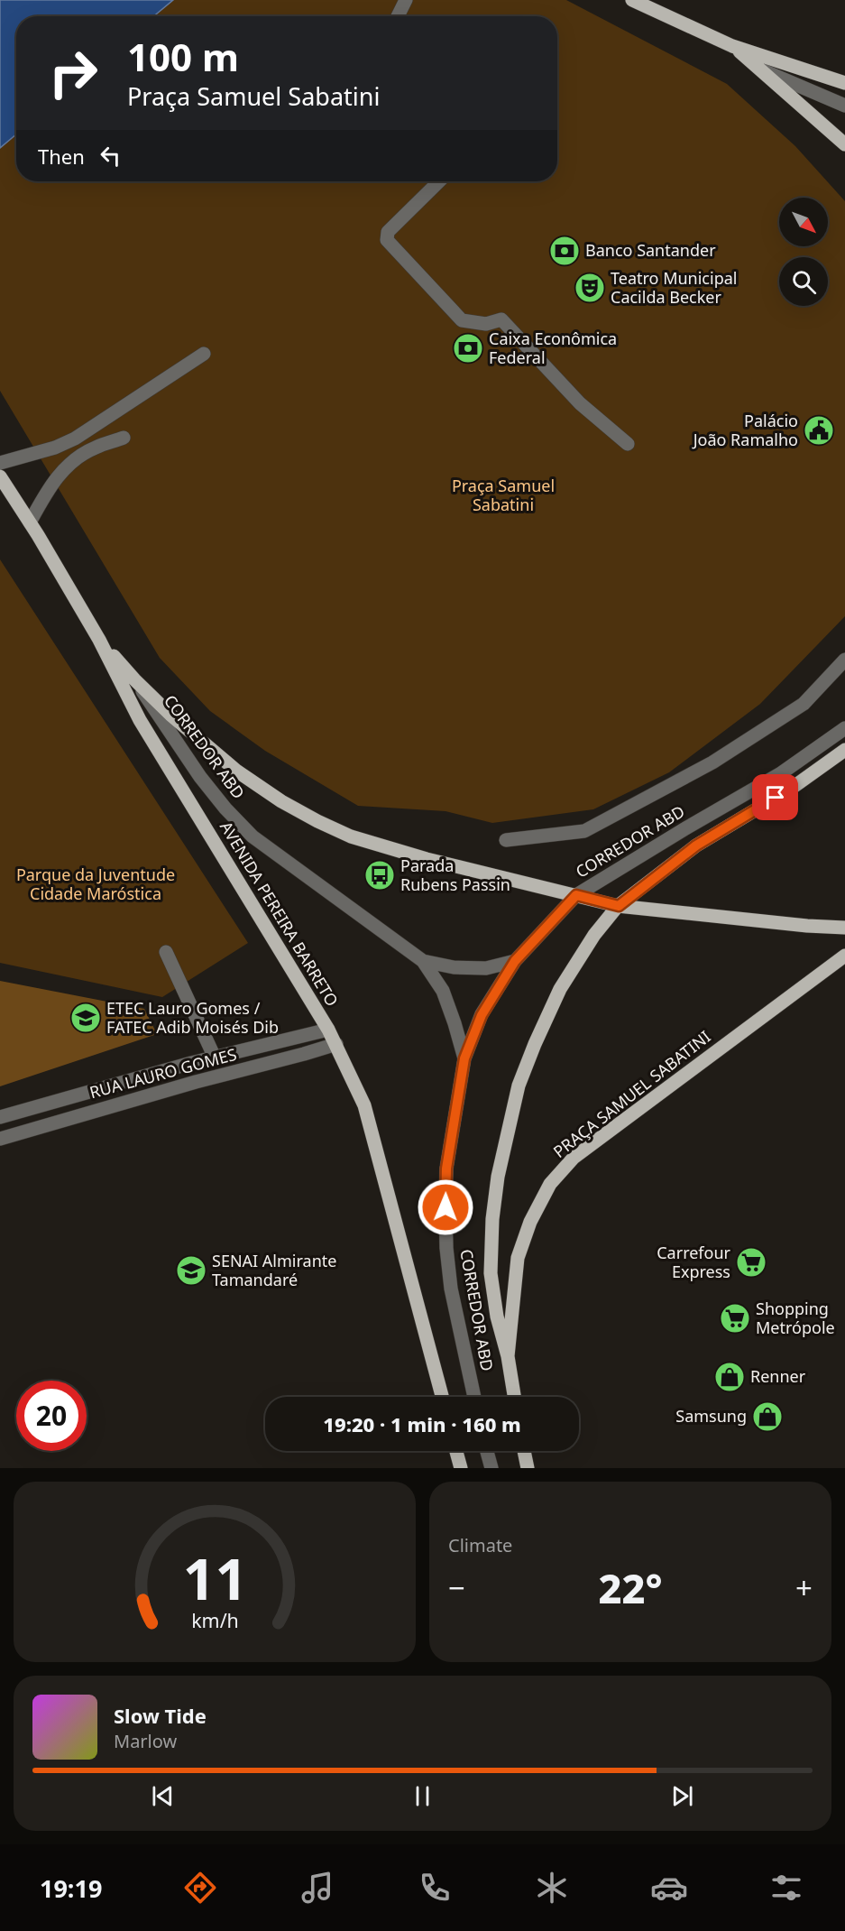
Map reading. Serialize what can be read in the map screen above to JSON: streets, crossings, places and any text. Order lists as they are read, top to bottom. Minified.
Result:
{"streets":{"main road":["AVENIDA PEREIRA BARRETO","PRAÇA SAMUEL SABATINI"],"lane":["CORREDOR ABD","RUA LAURO GOMES"]},"crossings":[["AVENIDA PEREIRA BARRETO","RUA LAURO GOMES"]],"parks":["Praça Samuel Sabatini","Parque da Juventude Cidade Maróstica"],"places":{"bank":["Banco Santander","Caixa Econômica Federal"],"theatre":["Teatro Municipal Cacilda Becker"],"public building":["Palácio João Ramalho"],"bus stop":["Parada Rubens Passin"],"school or university":["ETEC Lauro Gomes / FATEC Adib Moisés Dib","SENAI Almirante Tamandaré"],"supermarket":["Carrefour Express","Shopping Metrópole"],"shop":["Renner","Samsung"]},"north":"bottom right","page":{"turn":["100 m","Praça Samuel Sabatini"],"then":"Then","limit":"20","trip":"19:20 · 1 min · 160 m","tile":"Climate","heat":["−","22°","+"],"song":["Slow Tide","Marlow"],"tabs":"19:19","gauge":["11","km/h"]}}
